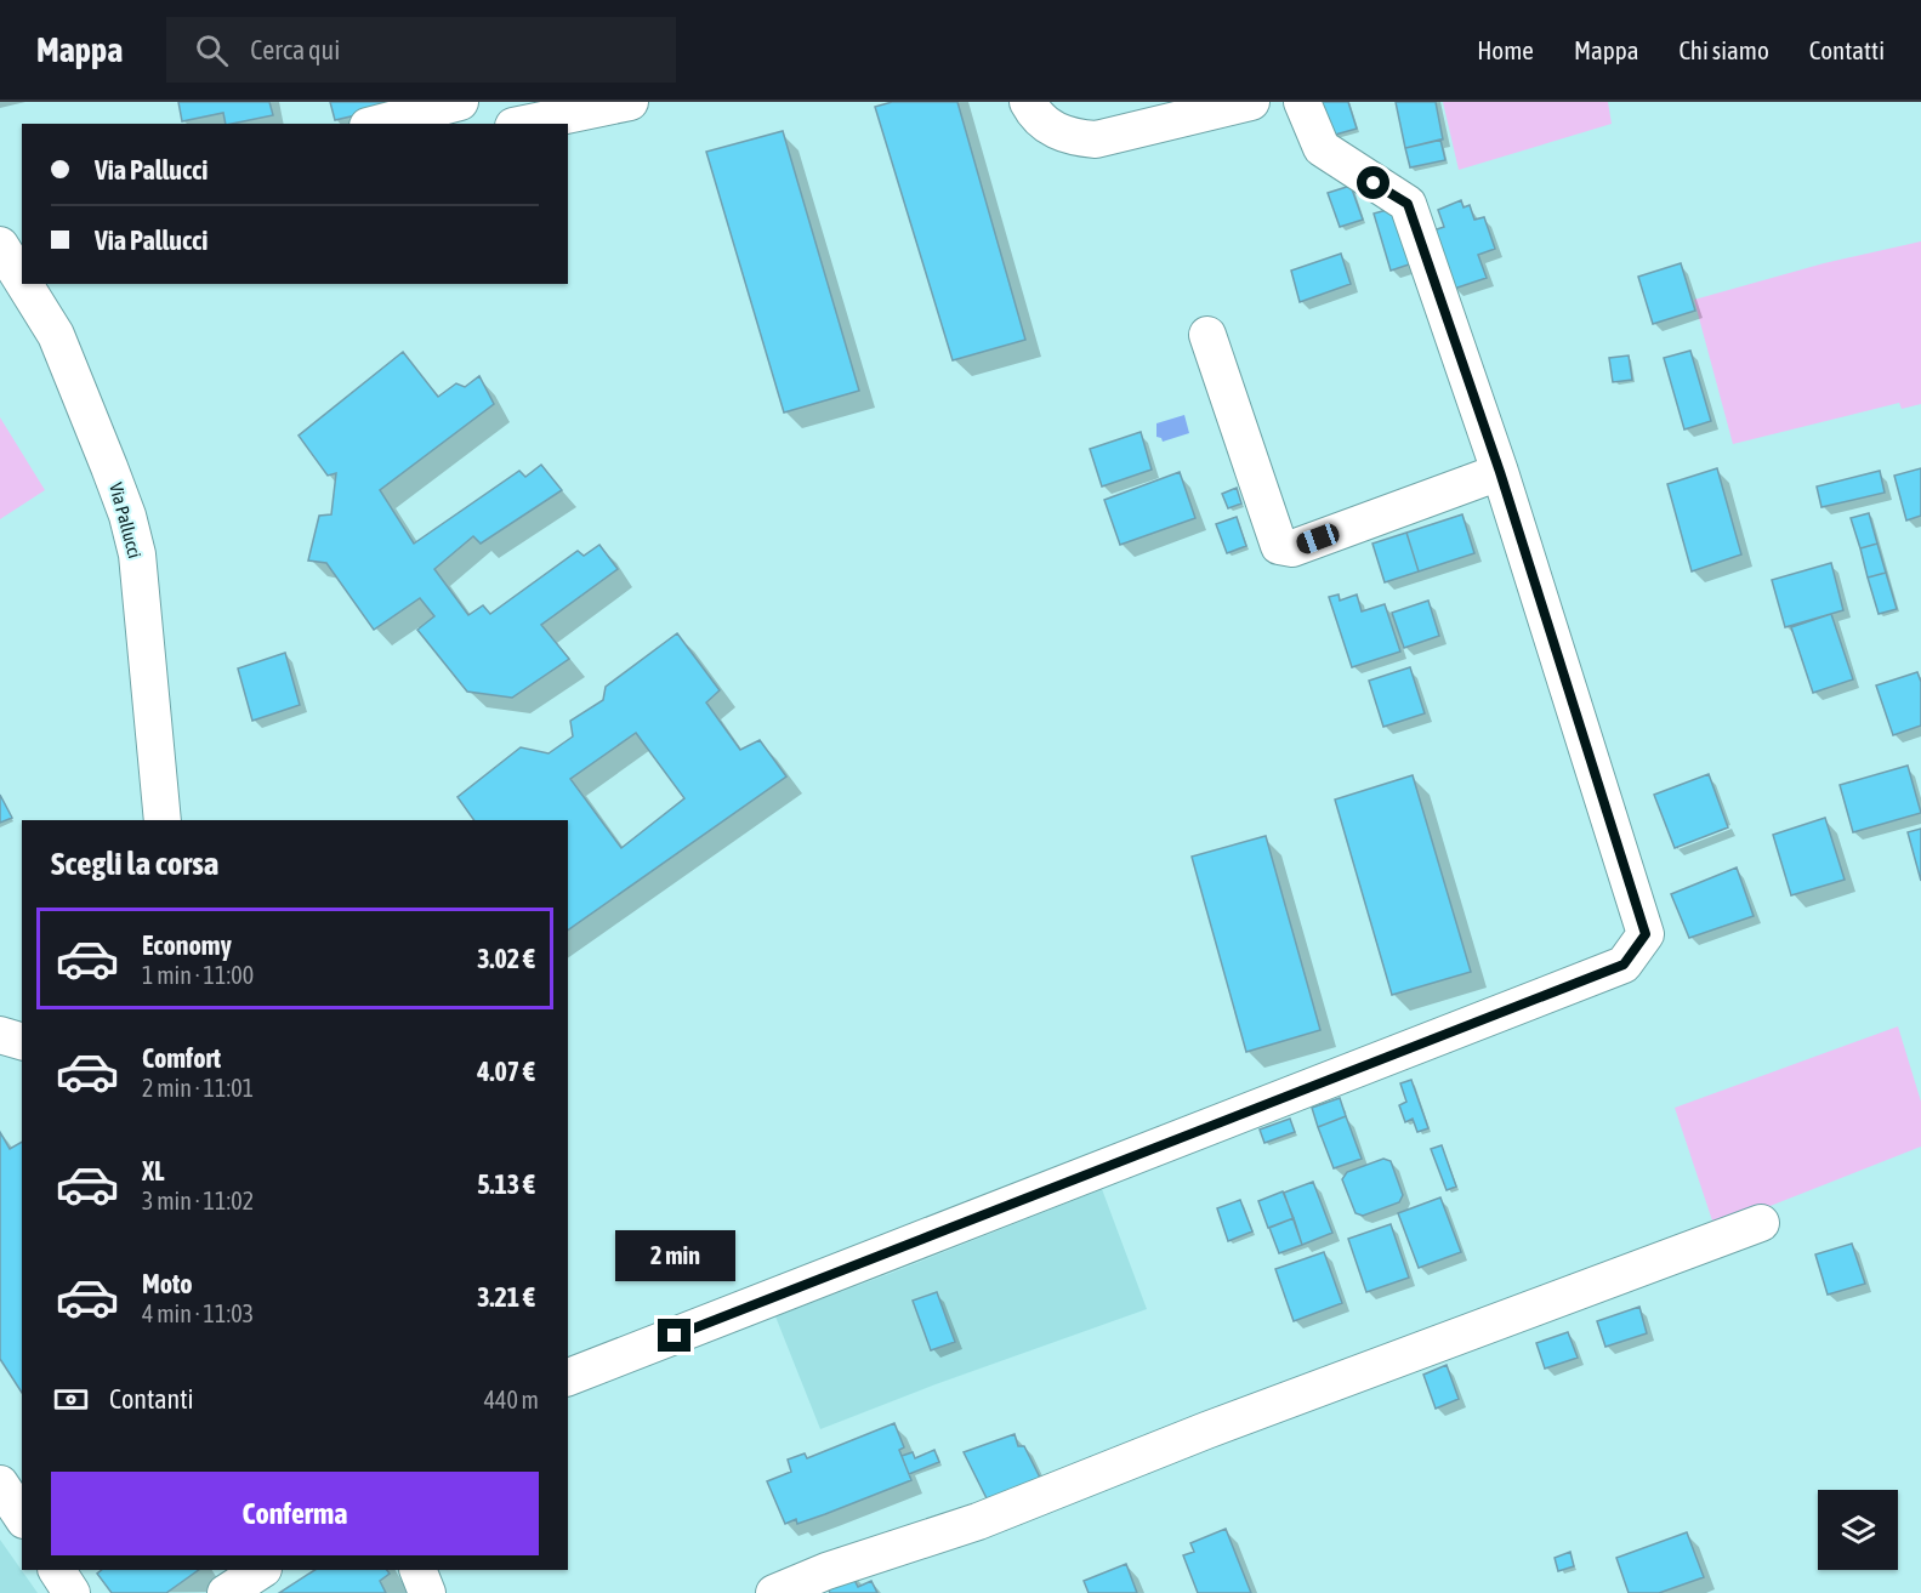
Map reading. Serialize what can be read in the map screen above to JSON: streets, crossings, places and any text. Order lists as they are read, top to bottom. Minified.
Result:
{"streets":{"street":["Via Pallucci"]},"page":{"header":"Mappa","search":"Cerca qui","nav":["Home","Mappa","Chi siamo","Contatti"],"banner":["Via Pallucci","Via Pallucci"],"heading":"Scegli la corsa","list":[{"name":"Economy","note":"1 min · 11:00","value":"3.02 €"},{"name":"Comfort","note":"2 min · 11:01","value":"4.07 €"},{"name":"XL","note":"3 min · 11:02","value":"5.13 €"},{"name":"Moto","note":"4 min · 11:03","value":"3.21 €"}],"bubble":"2 min","pay":["Contanti","440 m"],"buttons":"Conferma"}}
